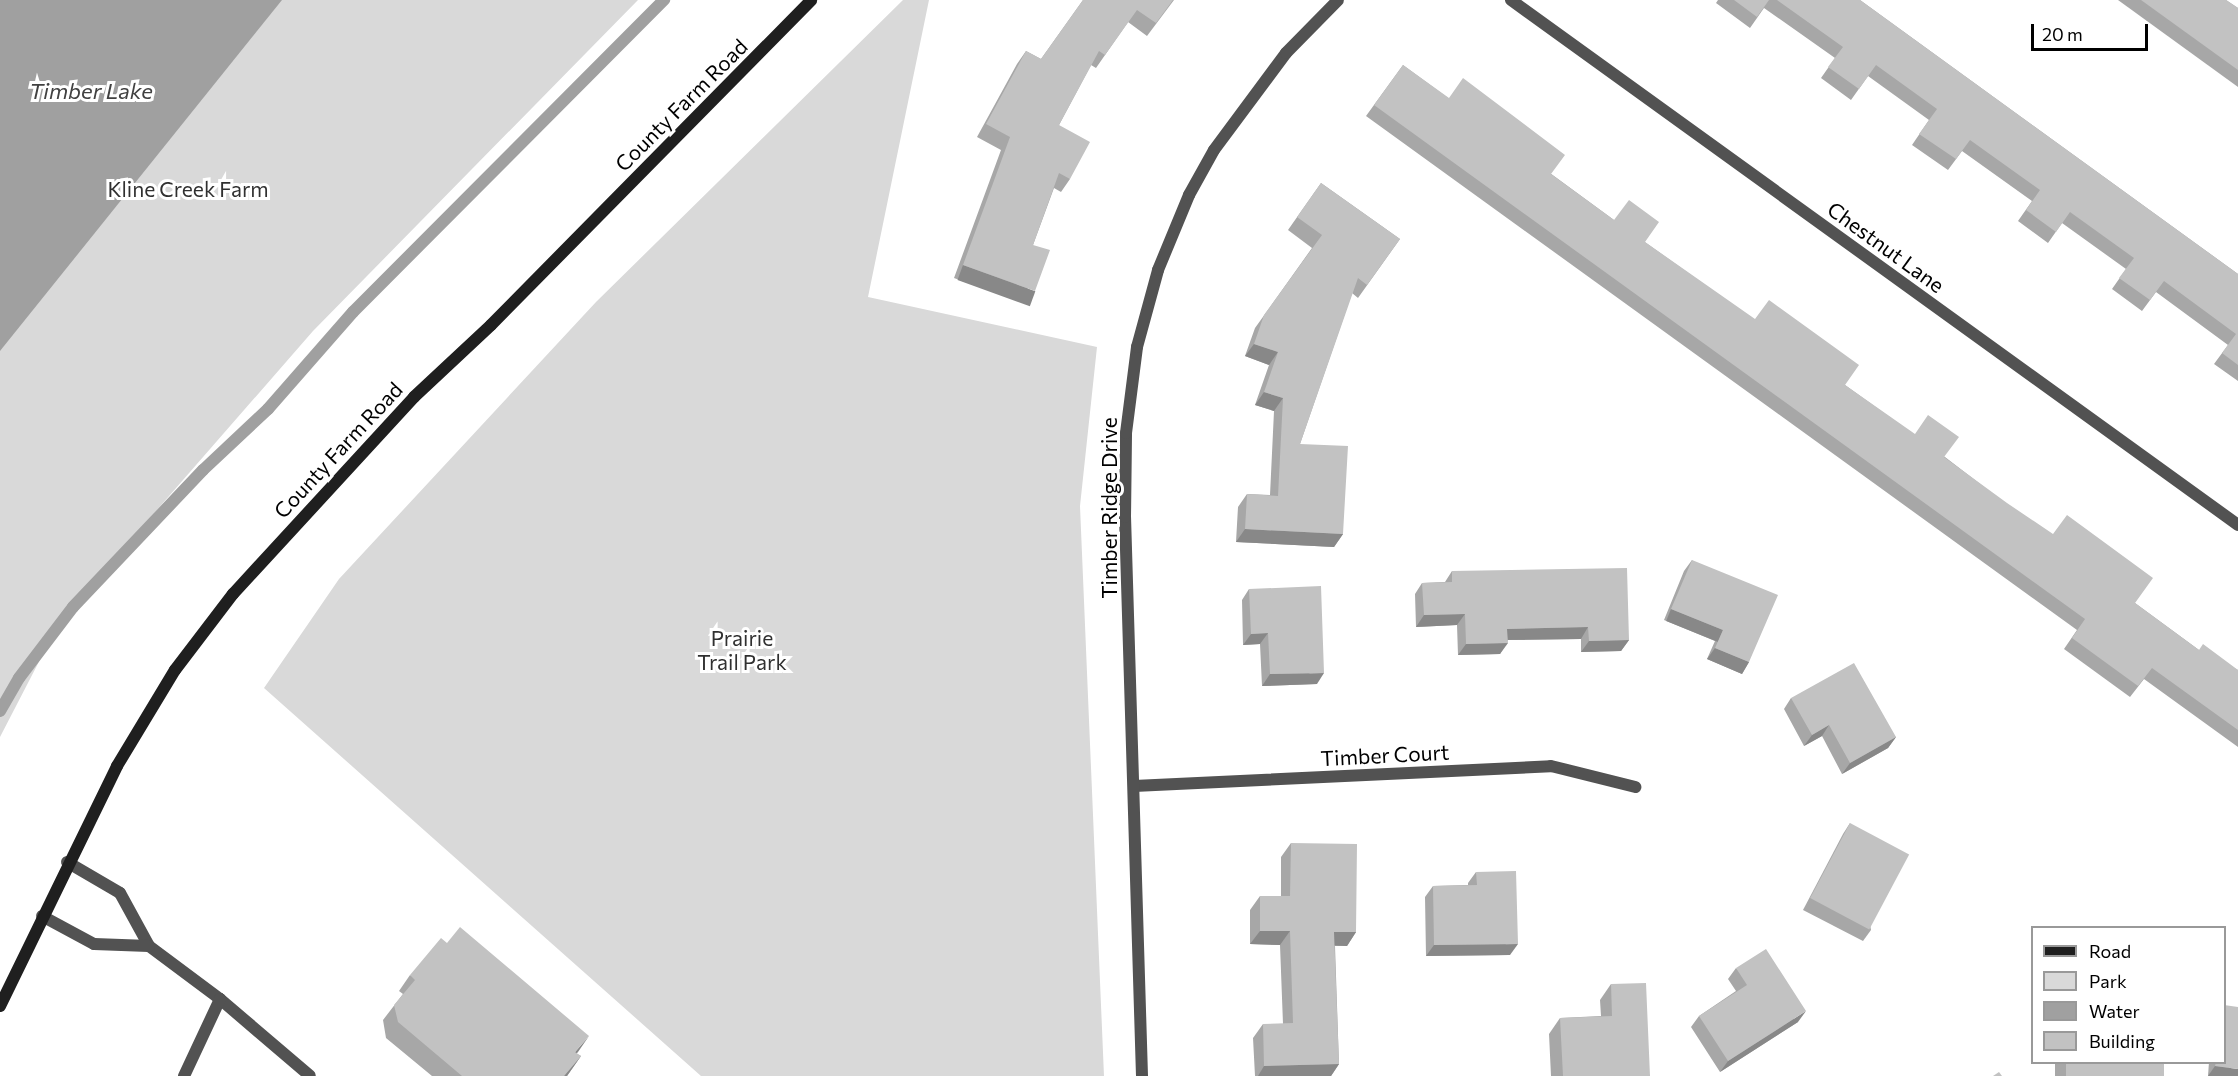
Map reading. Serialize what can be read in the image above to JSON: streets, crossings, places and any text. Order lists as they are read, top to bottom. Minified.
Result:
{"streets":{"main road":["County Farm Road"],"street":["Chestnut Lane","Timber Ridge Drive","Timber Court"]},"crossings":[["Timber Ridge Drive","Timber Court"]],"water":["Timber Lake"],"parks":["Kline Creek Farm","Prairie Trail Park"],"legend":["Road","Park","Water","Building"],"scale_bar":"20 m"}
